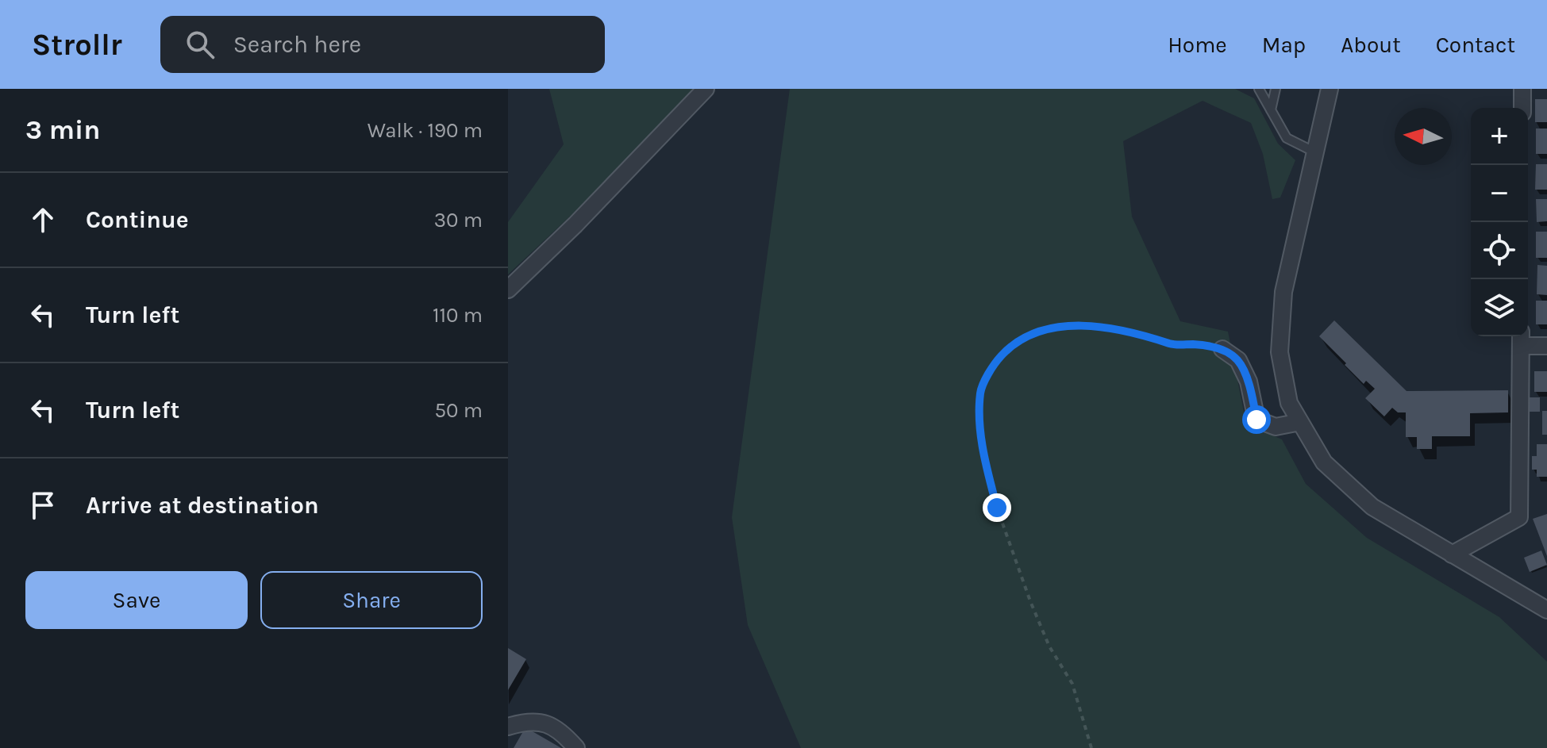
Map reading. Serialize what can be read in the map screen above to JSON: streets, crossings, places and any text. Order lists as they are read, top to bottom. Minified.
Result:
{"north":"left","page":{"header":"Strollr","search":"Search here","nav":["Home","Map","About","Contact"],"heading":["3 min","Walk · 190 m"],"map_buttons":["+","−"],"list":[["Continue","30 m"],["Turn left","110 m"],["Turn left","50 m"],"Arrive at destination"],"buttons":["Save","Share"]}}
